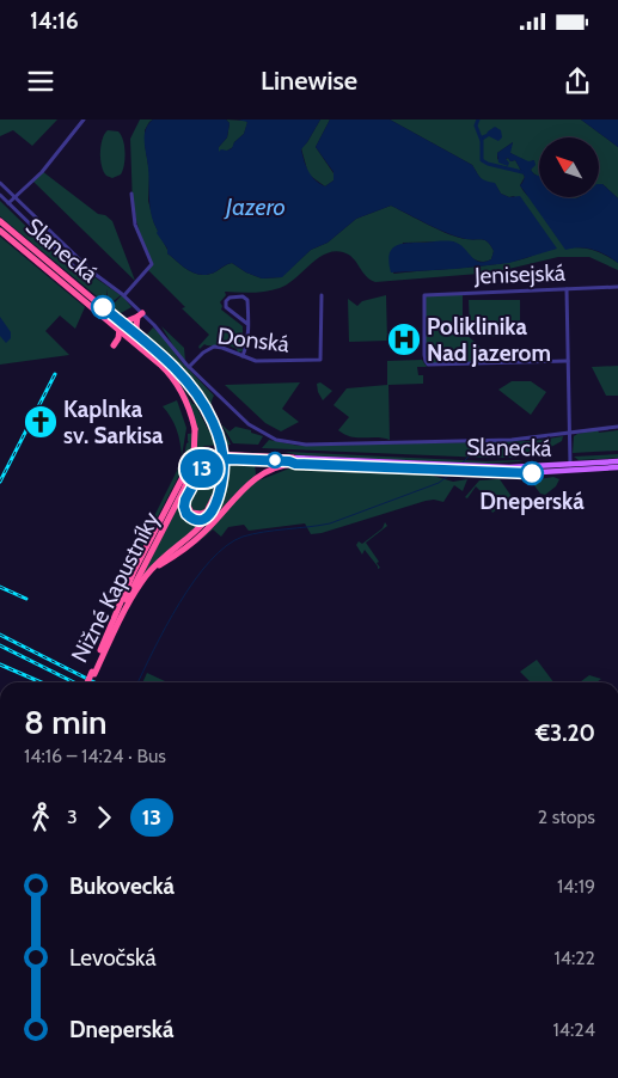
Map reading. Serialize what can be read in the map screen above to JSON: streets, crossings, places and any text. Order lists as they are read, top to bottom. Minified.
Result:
{"streets":{"highway":["Slanecká","Nižné Kapustníky"],"street":["Jenisejská","Donská"]},"crossings":[["Slanecká","Nižné Kapustníky"]],"water":["Jazero"],"places":{"hospital":["Poliklinika Nad jazerom"],"church":["Kaplnka sv. Sarkisa"],"other":["Dneperská"]},"lines":["bus line 13"],"north":"top left","page":{"status":"14:16","header":"Linewise","on_map":"13","heading":["8 min","14:16 – 14:24 · Bus","€3.20"],"legs":["3","13","2 stops"],"list":[{"name":"Bukovecká","value":"14:19"},{"name":"Levočská","value":"14:22"},{"name":"Dneperská","value":"14:24"}]}}
